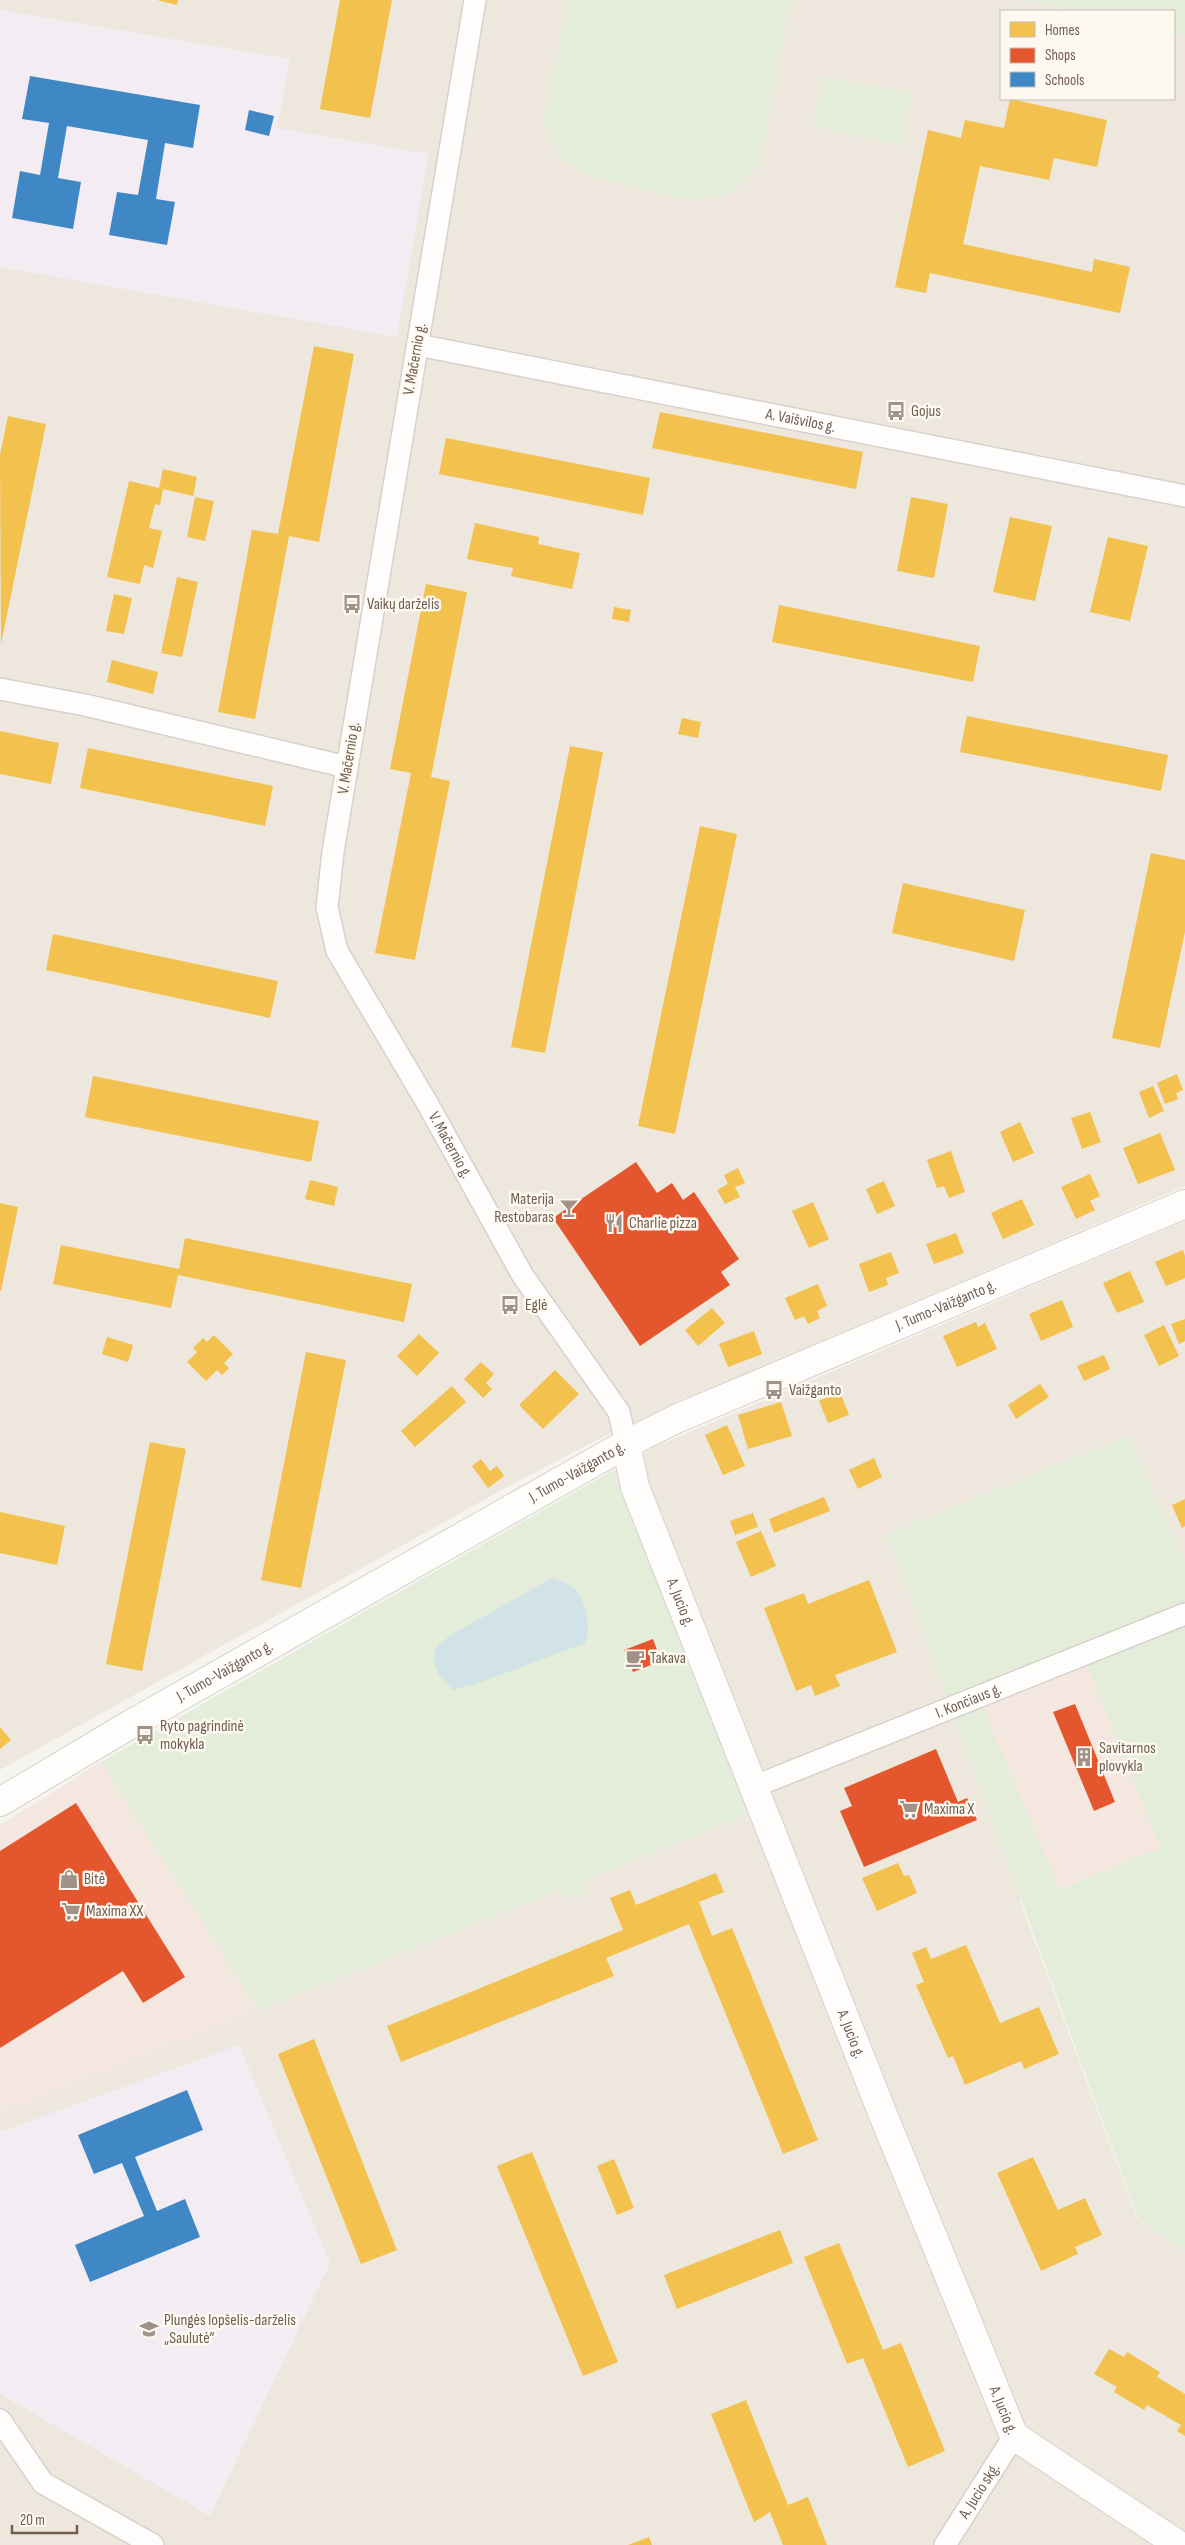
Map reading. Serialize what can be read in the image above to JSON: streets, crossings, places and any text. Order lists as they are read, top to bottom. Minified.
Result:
{"streets":{"main road":["J. Tumo-Vaižganto g.","A. Jucio g."],"street":["V. Mačernio g.","A. Vaišvilos g.","I. Končiaus g.","A. Jucio skg."]},"crossings":[["V. Mačernio g.","A. Vaišvilos g."],["V. Mačernio g.","J. Tumo-Vaižganto g."],["V. Mačernio g.","A. Jucio g."],["J. Tumo-Vaižganto g.","A. Jucio g."],["A. Jucio g.","I. Končiaus g."],["A. Jucio g.","A. Jucio skg."]],"places":{"bus stop":["Gojus","Vaikų darželis","Eglė","Vaižganto","Ryto pagrindinė mokykla"],"bar":["Materija Restobaras"],"restaurant":["Charlie pizza"],"cafe":["Takava"],"building":["Savitarnos plovykla"],"supermarket":["Maxima X","Maxima XX"],"shop":["Bitė"],"school or university":["Plungės lopšelis-darželis „Saulutė“"]},"legend":["Homes","Shops","Schools"],"scale_bar":"20 m"}
